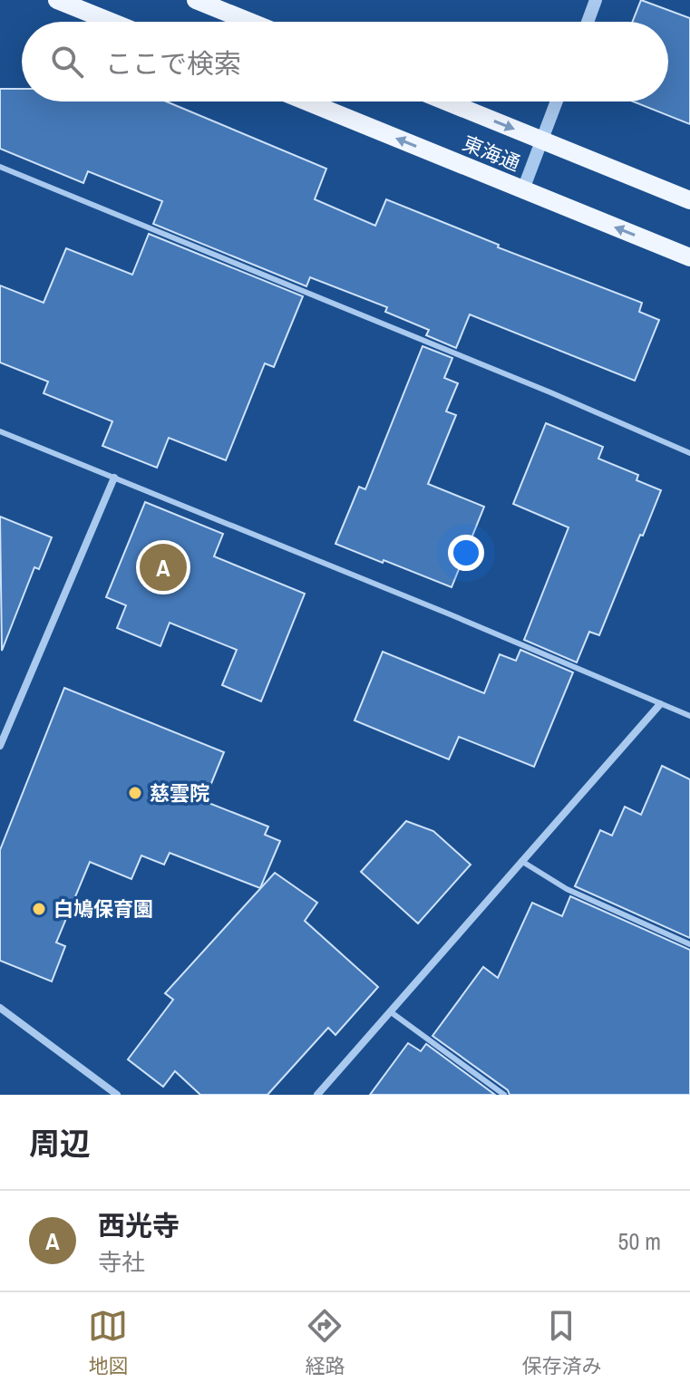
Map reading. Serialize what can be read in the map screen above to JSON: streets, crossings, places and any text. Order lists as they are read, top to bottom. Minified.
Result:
{"streets":{"main road":["東海通"]},"places":["慈雲院","白鳩保育園"],"page":{"search":"ここで検索","pins":"A","heading":"周辺","list":[{"mark":"A","name":"西光寺","note":"寺社","value":"50 m"}],"nav":["地図","経路","保存済み"]}}
